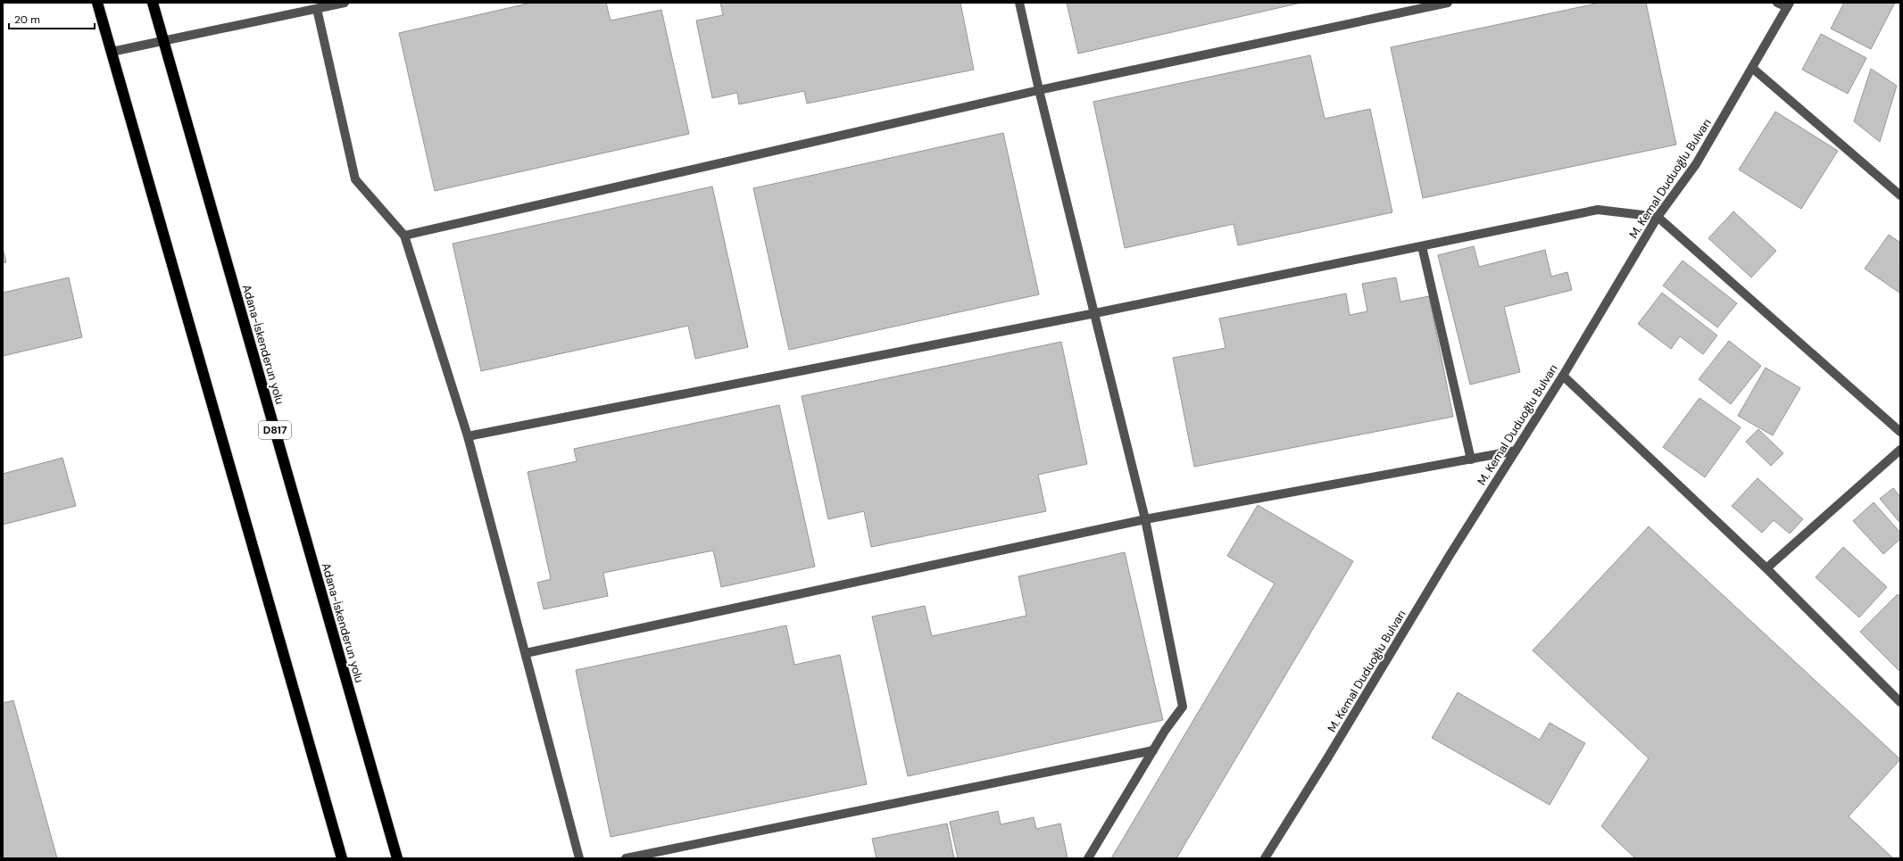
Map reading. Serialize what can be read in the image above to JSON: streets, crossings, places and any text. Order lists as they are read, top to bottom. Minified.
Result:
{"streets":{"highway":["Adana-İskenderun yolu","D817"],"street":["M. Kemal Duduoğlu Bulvarı"]},"scale_bar":"20 m"}
